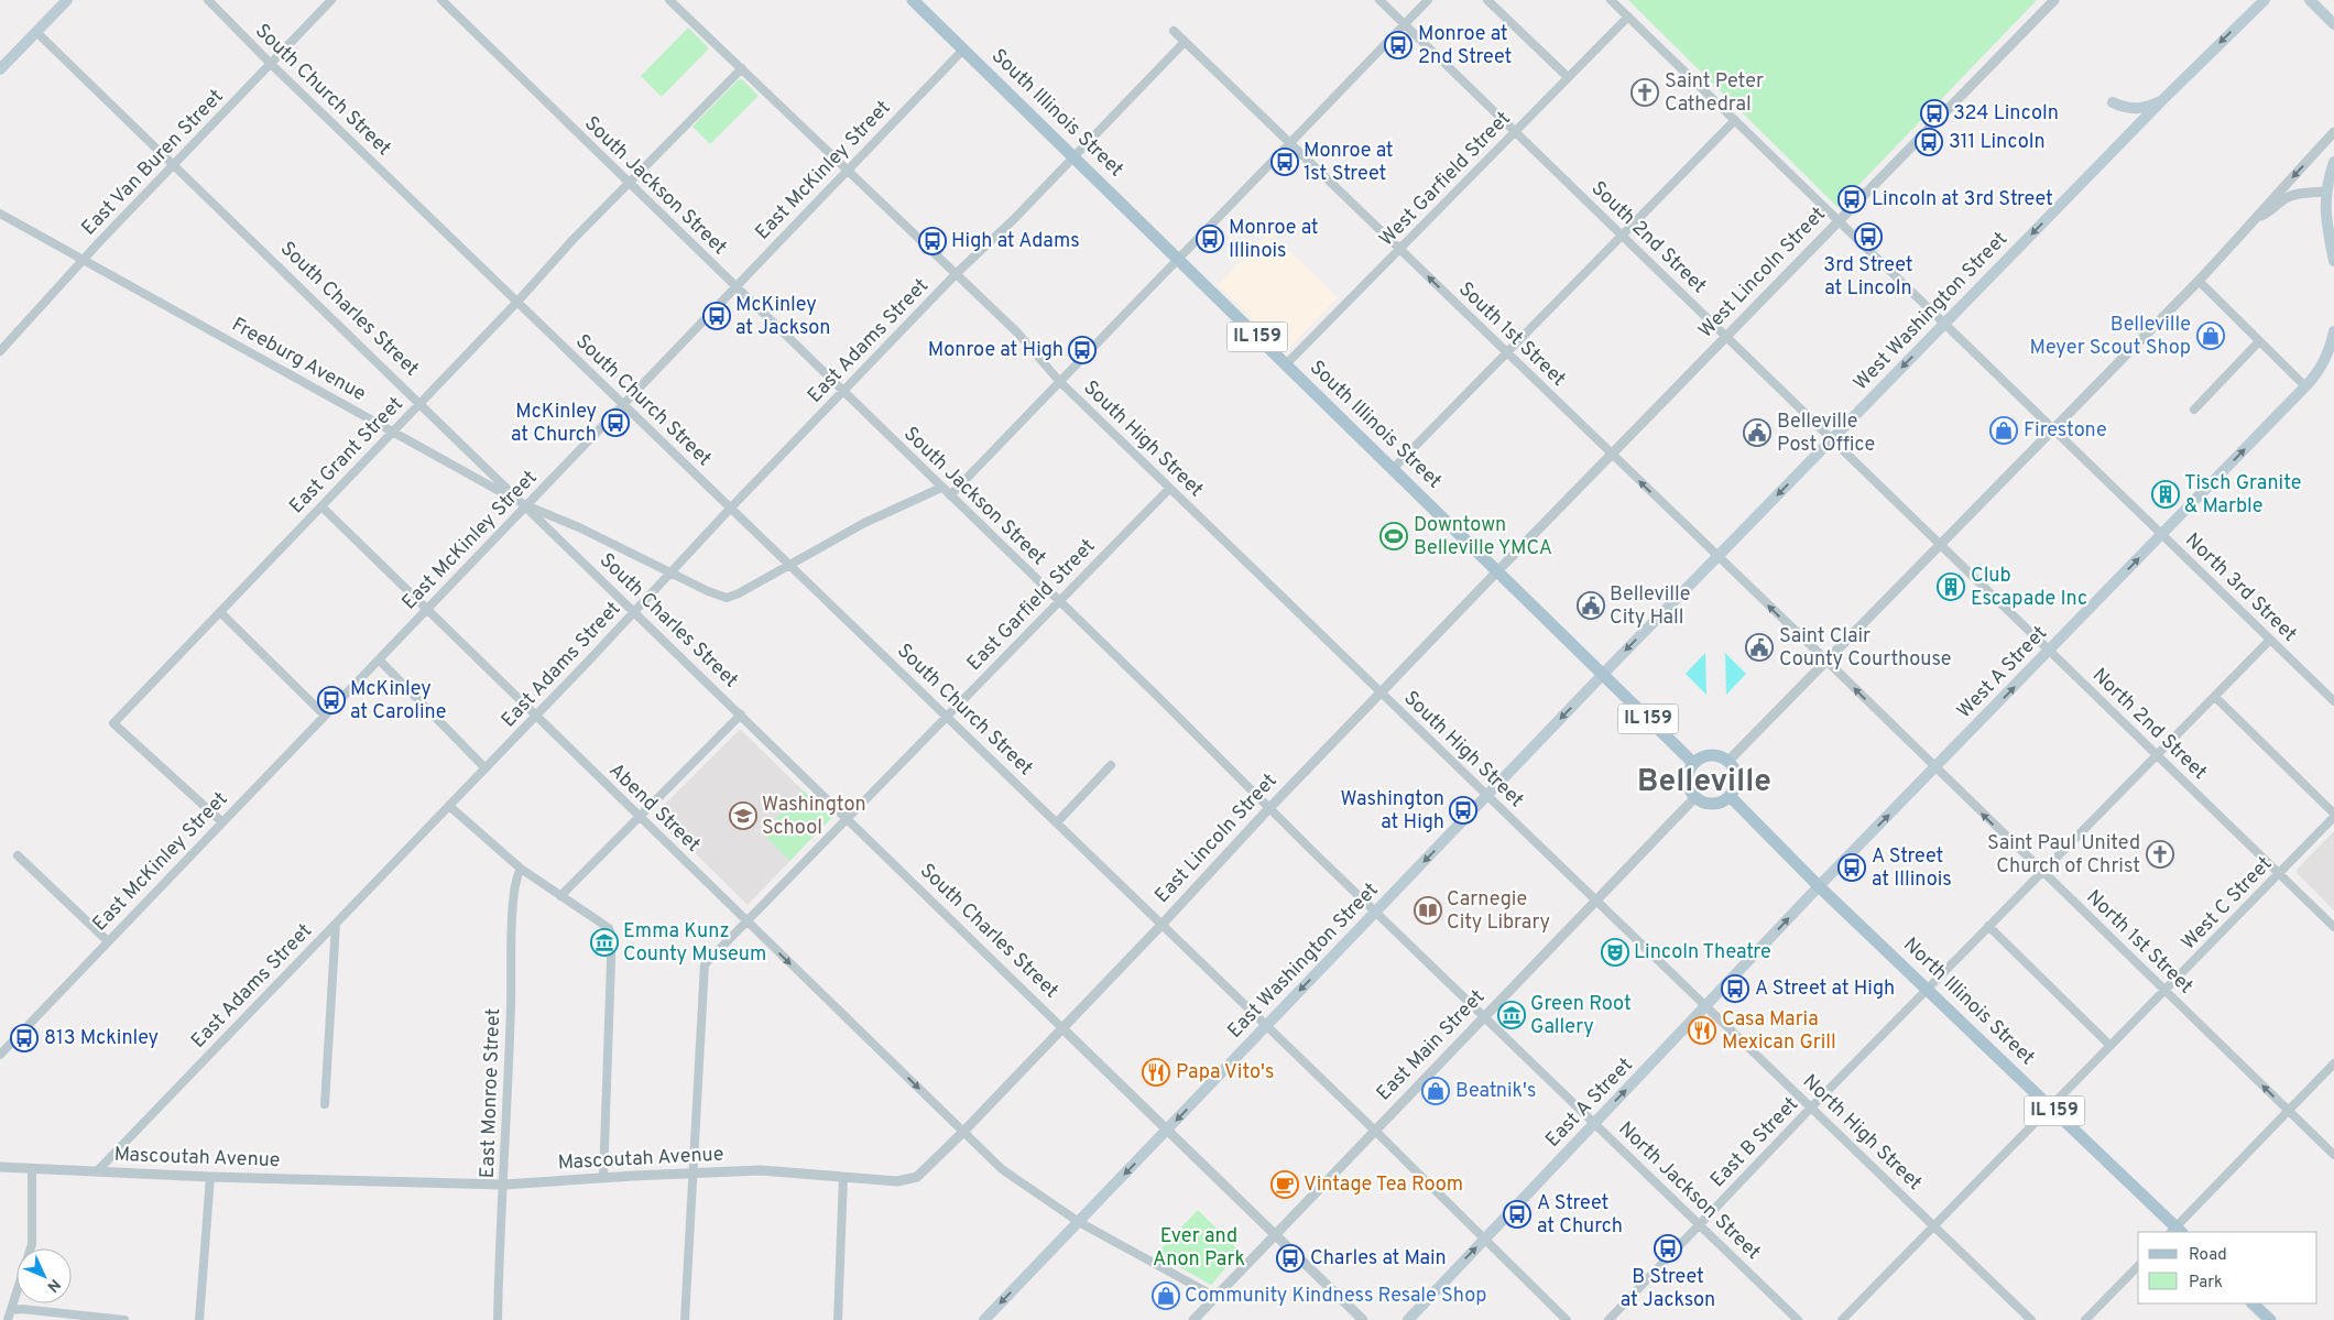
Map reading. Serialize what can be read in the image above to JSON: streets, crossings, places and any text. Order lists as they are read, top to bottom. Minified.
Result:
{"streets":{"main road":["South Illinois Street","West Washington Street","IL 159","West A Street","East Washington Street","North Illinois Street","East A Street"],"street":["South Church Street","East Van Buren Street","East McKinley Street","West Garfield Street","South Jackson Street","South 2nd Street","West Lincoln Street","South Charles Street","South 1st Street","East Adams Street","Freeburg Avenue","South High Street","East Grant Street","North 3rd Street","East Garfield Street","North 2nd Street","Abend Street","East Lincoln Street","West C Street","North 1st Street","East Main Street","East Monroe Street","North High Street","East B Street","Mascoutah Avenue","North Jackson Street"]},"crossings":[["South Church Street","East Van Buren Street"],["South Church Street","East McKinley Street"],["South Church Street","East Adams Street"],["South Church Street","Freeburg Avenue"],["South Church Street","East Grant Street"],["South Church Street","East Garfield Street"],["South Church Street","East Lincoln Street"],["South Church Street","East Washington Street"],["South Church Street","East Main Street"],["South Church Street","East A Street"],["South Illinois Street","East McKinley Street"],["South Illinois Street","West Garfield Street"],["South Illinois Street","West Lincoln Street"],["South Illinois Street","West Washington Street"],["South Illinois Street","East Adams Street"],["South Illinois Street","East Lincoln Street"],["South Illinois Street","East Washington Street"],["South Illinois Street","North Illinois Street"],["South Illinois Street","East Main Street"],["East Van Buren Street","South Charles Street"],["East Van Buren Street","Freeburg Avenue"],["East McKinley Street","South Jackson Street"],["East McKinley Street","South Charles Street"],["East McKinley Street","Freeburg Avenue"],["East McKinley Street","South High Street"],["East McKinley Street","East Grant Street"],["East McKinley Street","Abend Street"],["West Garfield Street","South 2nd Street"],["West Garfield Street","South 1st Street"],["West Garfield Street","North 3rd Street"],["South Jackson Street","East Adams Street"],["South Jackson Street","East Grant Street"],["South Jackson Street","East Garfield Street"],["South Jackson Street","East Lincoln Street"],["South Jackson Street","East Washington Street"],["South Jackson Street","East Main Street"],["South Jackson Street","North Jackson Street"],["South 2nd Street","West Lincoln Street"],["South 2nd Street","West Washington Street"],["South 2nd Street","North 2nd Street"],["West Lincoln Street","South 1st Street"],["West Lincoln Street","North 3rd Street"],["West Lincoln Street","East Lincoln Street"],["South Charles Street","East Adams Street"],["South Charles Street","Freeburg Avenue"],["South Charles Street","East Grant Street"],["South Charles Street","East Garfield Street"],["South Charles Street","East Lincoln Street"],["South Charles Street","East Washington Street"],["South Charles Street","East Main Street"],["West Washington Street","South 1st Street"],["West Washington Street","North 3rd Street"],["West Washington Street","East Washington Street"],["South 1st Street","East Adams Street"],["South 1st Street","North 1st Street"],["East Adams Street","Freeburg Avenue"],["East Adams Street","South High Street"],["East Adams Street","Abend Street"],["East Adams Street","Mascoutah Avenue"],["Freeburg Avenue","East Grant Street"],["South High Street","East Grant Street"],["South High Street","East Garfield Street"],["South High Street","East Lincoln Street"],["South High Street","East Washington Street"],["South High Street","East Main Street"],["South High Street","North High Street"],["East Grant Street","Abend Street"],["North 3rd Street","West A Street"],["North 3rd Street","East B Street"],["East Garfield Street","Abend Street"],["East Garfield Street","Mascoutah Avenue"],["West A Street","North 2nd Street"],["West A Street","North 1st Street"],["West A Street","North Illinois Street"],["West A Street","East A Street"],["North 2nd Street","West C Street"],["North 2nd Street","East B Street"],["Abend Street","East Lincoln Street"],["Abend Street","Mascoutah Avenue"],["East Lincoln Street","Mascoutah Avenue"],["West C Street","North 1st Street"],["West C Street","North Illinois Street"],["West C Street","North High Street"],["North 1st Street","East B Street"],["North Illinois Street","East Main Street"],["North Illinois Street","East A Street"],["North Illinois Street","East B Street"],["East Main Street","North High Street"],["East Main Street","North Jackson Street"],["East Monroe Street","Mascoutah Avenue"],["East A Street","North High Street"],["East A Street","North Jackson Street"],["North High Street","East B Street"],["East B Street","North Jackson Street"]],"one_way":["West Washington Street","South 1st Street","West A Street","North 1st Street","East Washington Street","East A Street"],"districts":["Belleville"],"parks":["Ever and Anon Park"],"places":{"bus stop":["Monroe at 2nd Street","324 Lincoln","311 Lincoln","Monroe at 1st Street","Lincoln at 3rd Street","3rd Street at Lincoln","Monroe at Illinois","High at Adams","McKinley at Jackson","Monroe at High","McKinley at Church","McKinley at Caroline","Washington at High","A Street at Illinois","A Street at High","813 Mckinley","A Street at Church","B Street at Jackson","Charles at Main"],"church":["Saint Peter Cathedral","Saint Paul United Church of Christ"],"shop":["Belleville Meyer Scout Shop","Firestone","Beatnik's","Community Kindness Resale Shop"],"public building":["Belleville Post Office","Belleville City Hall","Saint Clair County Courthouse"],"building":["Tisch Granite & Marble","Club Escapade Inc"],"sports":["Downtown Belleville YMCA"],"school or university":["Washington School"],"library":["Carnegie City Library"],"museum":["Emma Kunz County Museum","Green Root Gallery"],"theatre":["Lincoln Theatre"],"restaurant":["Casa Maria Mexican Grill","Papa Vito's"],"cafe":["Vintage Tea Room"]},"legend":["Road","Park"],"north":"bottom right"}
